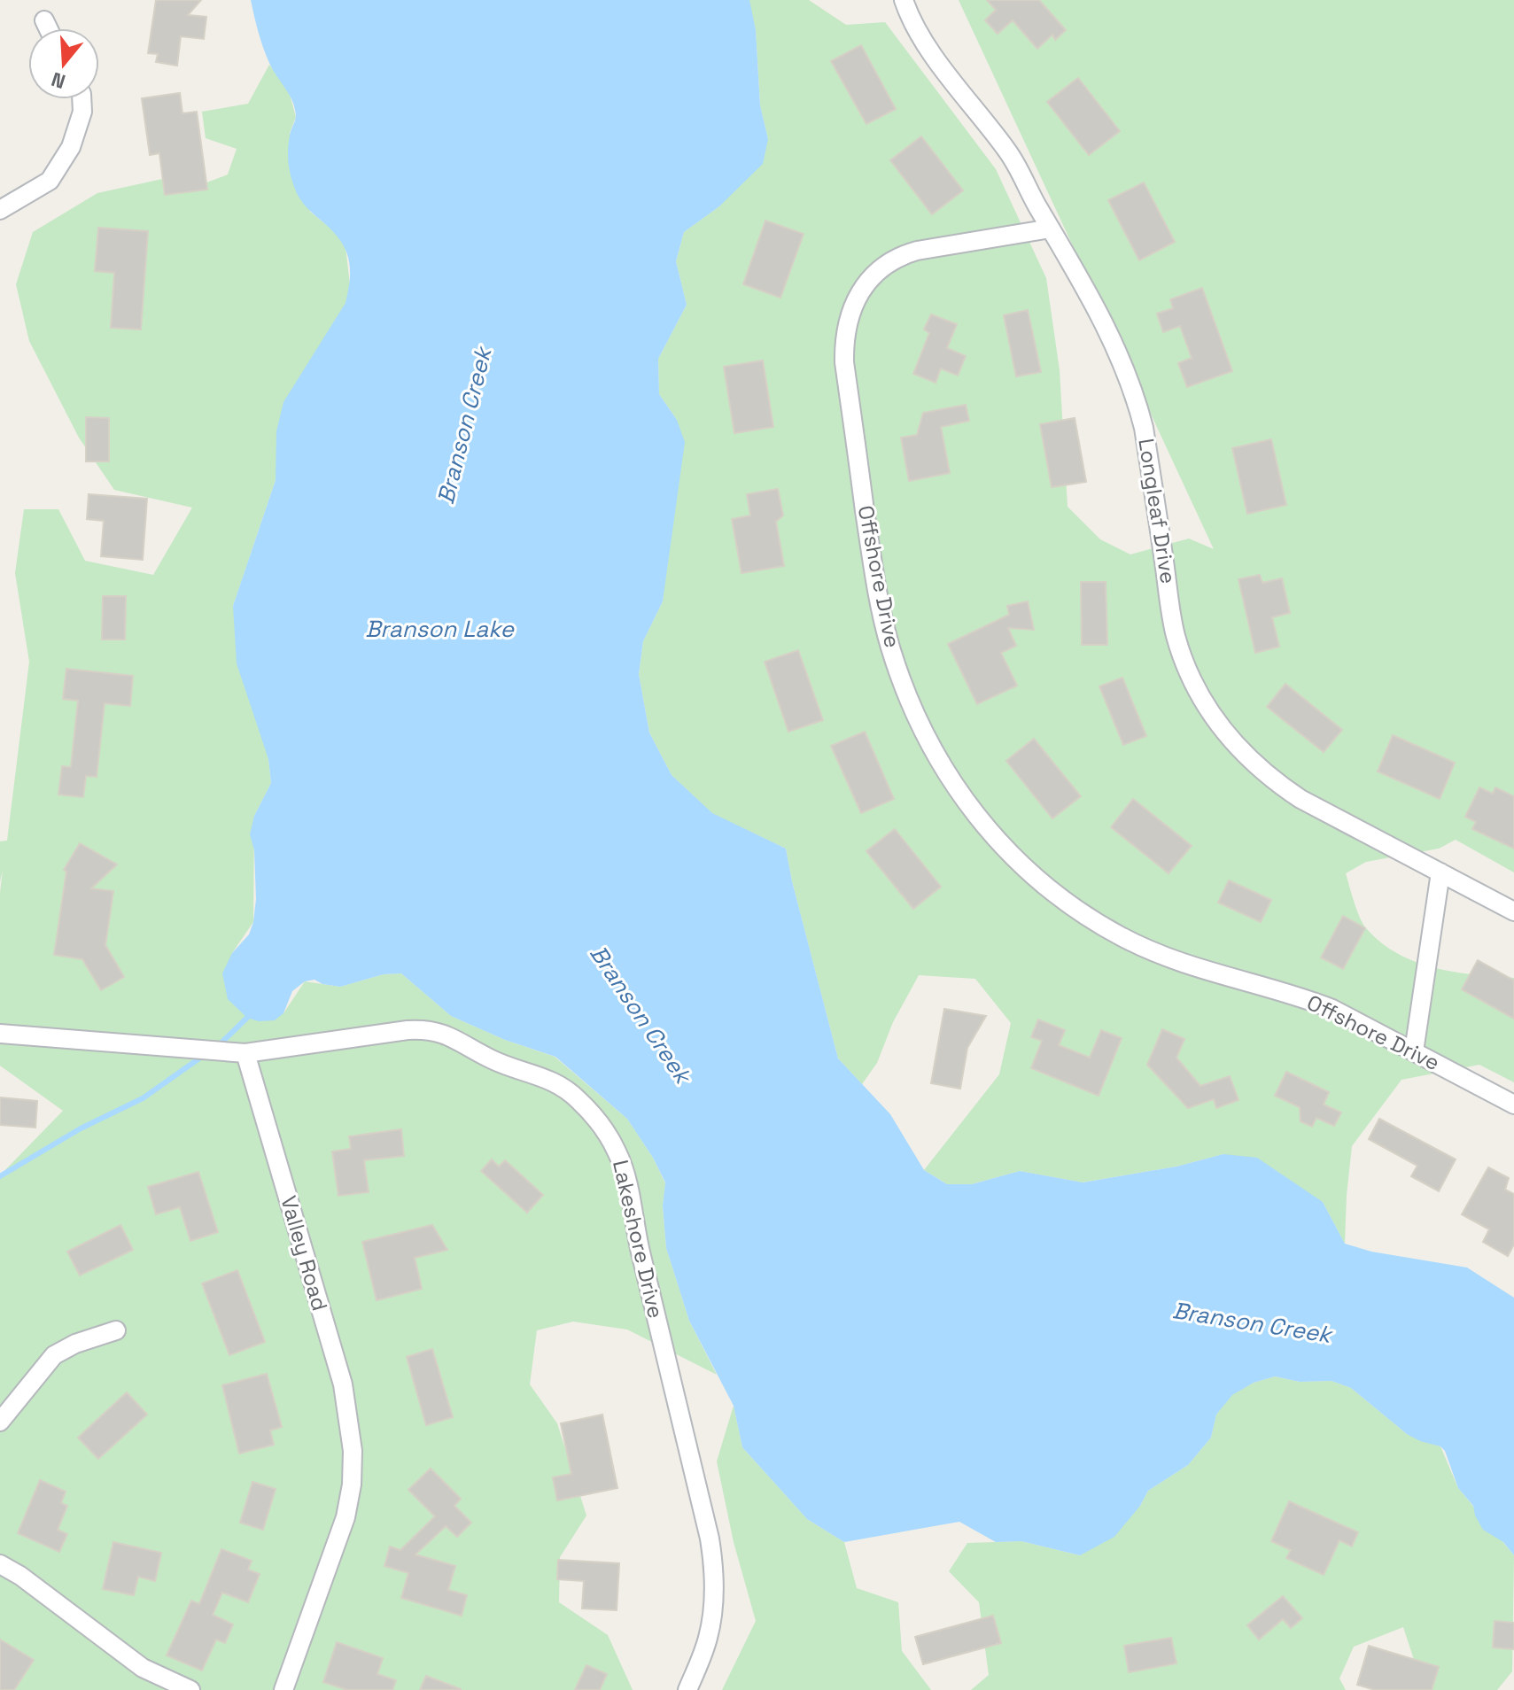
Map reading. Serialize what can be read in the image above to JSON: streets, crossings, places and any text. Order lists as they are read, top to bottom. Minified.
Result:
{"streets":{"street":["Longleaf Drive","Offshore Drive","Lakeshore Drive","Valley Road"]},"crossings":[["Longleaf Drive","Offshore Drive"],["Lakeshore Drive","Valley Road"]],"water":["Branson Creek","Branson Lake"],"north":"bottom"}
